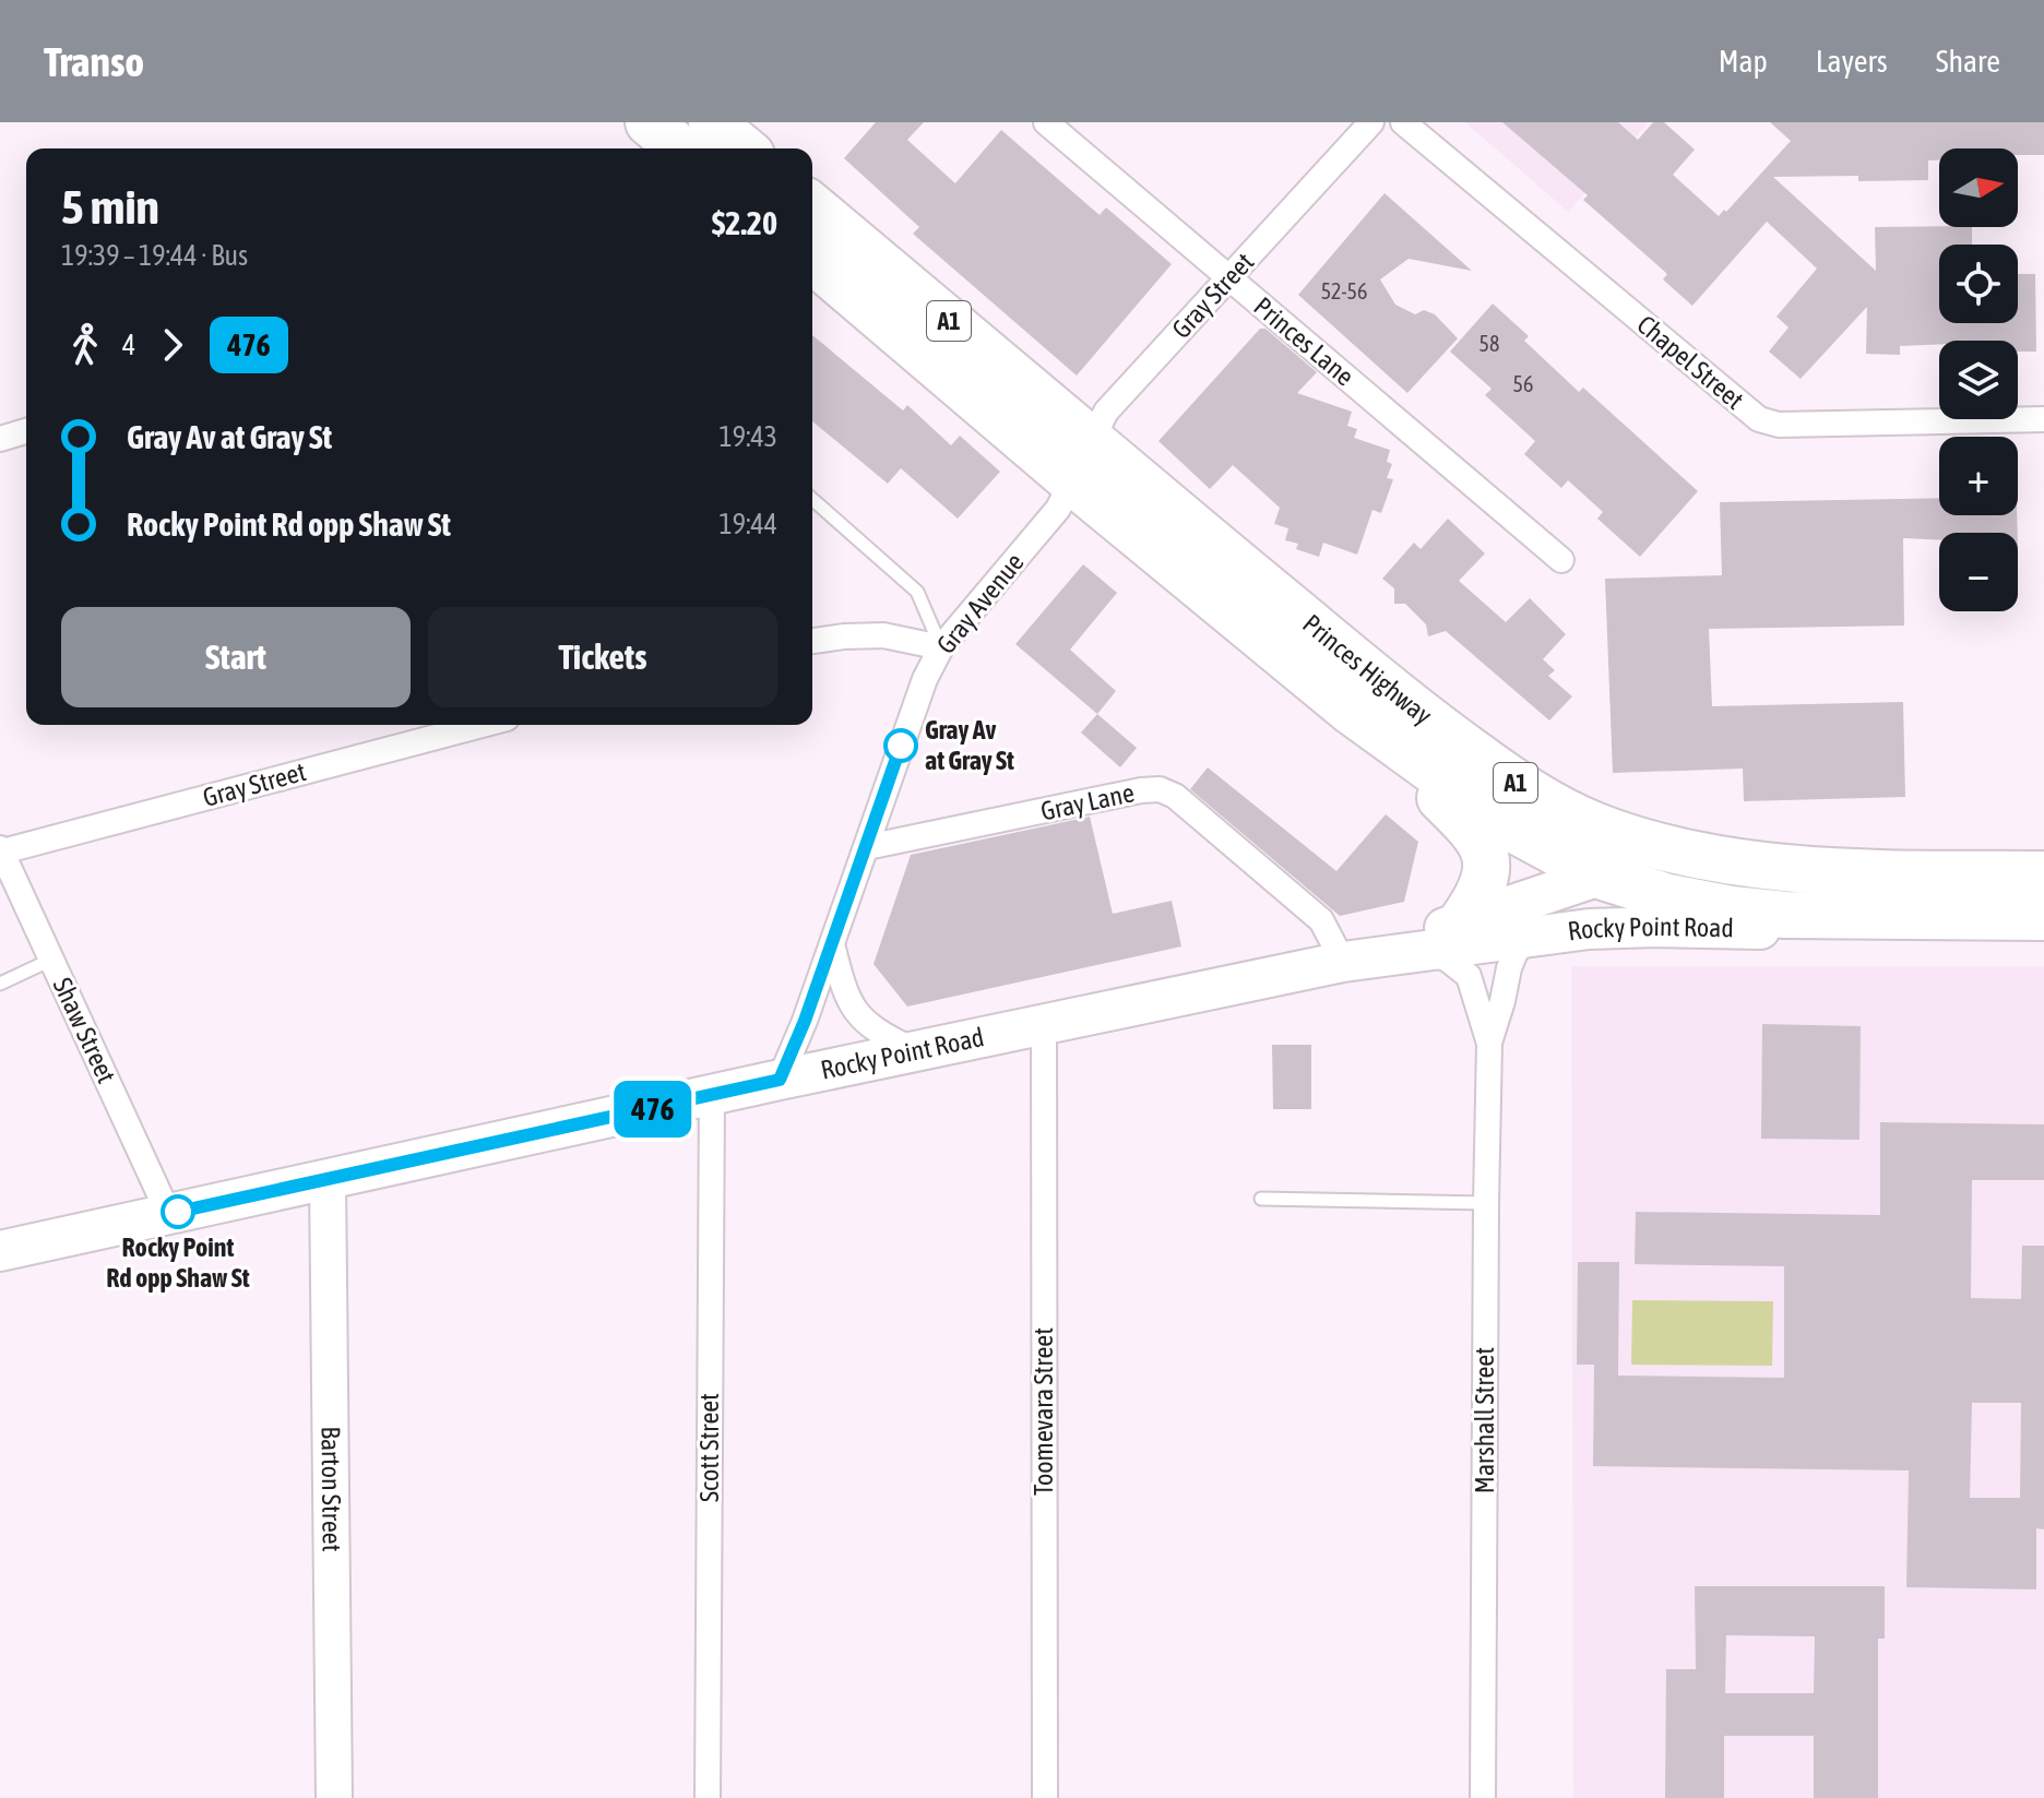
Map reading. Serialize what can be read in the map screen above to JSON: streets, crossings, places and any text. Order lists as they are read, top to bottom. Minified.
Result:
{"streets":{"highway":["A1","Princes Highway"],"main road":["Rocky Point Road"],"street":["Gray Street","Princes Lane","Chapel Street","Gray Avenue","Gray Lane","Shaw Street","Toomevara Street","Marshall Street","Scott Street","Barton Street"]},"crossings":[["Gray Street","Princes Lane"],["Gray Street","Gray Avenue"],["Gray Street","Princes Highway"],["Gray Street","Shaw Street"],["Gray Avenue","Princes Highway"],["Gray Avenue","Gray Lane"],["Gray Avenue","Rocky Point Road"],["Princes Highway","Rocky Point Road"],["Gray Lane","Rocky Point Road"],["Rocky Point Road","Shaw Street"],["Rocky Point Road","Toomevara Street"],["Rocky Point Road","Marshall Street"],["Rocky Point Road","Scott Street"],["Rocky Point Road","Barton Street"]],"places":["Gray Av at Gray St","Rocky Point Rd opp Shaw St"],"lines":["bus line 476"],"house_numbers":["52-56","58","56"],"north":"right","page":{"header":"Transo","nav":["Map","Layers","Share"],"on_map":"476","map_buttons":["+","−"],"heading":["5 min","19:39 – 19:44 · Bus","$2.20"],"legs":["4","476"],"list":[{"name":"Gray Av at Gray St","value":"19:43"},{"name":"Rocky Point Rd opp Shaw St","value":"19:44"}],"buttons":["Start","Tickets"]}}
